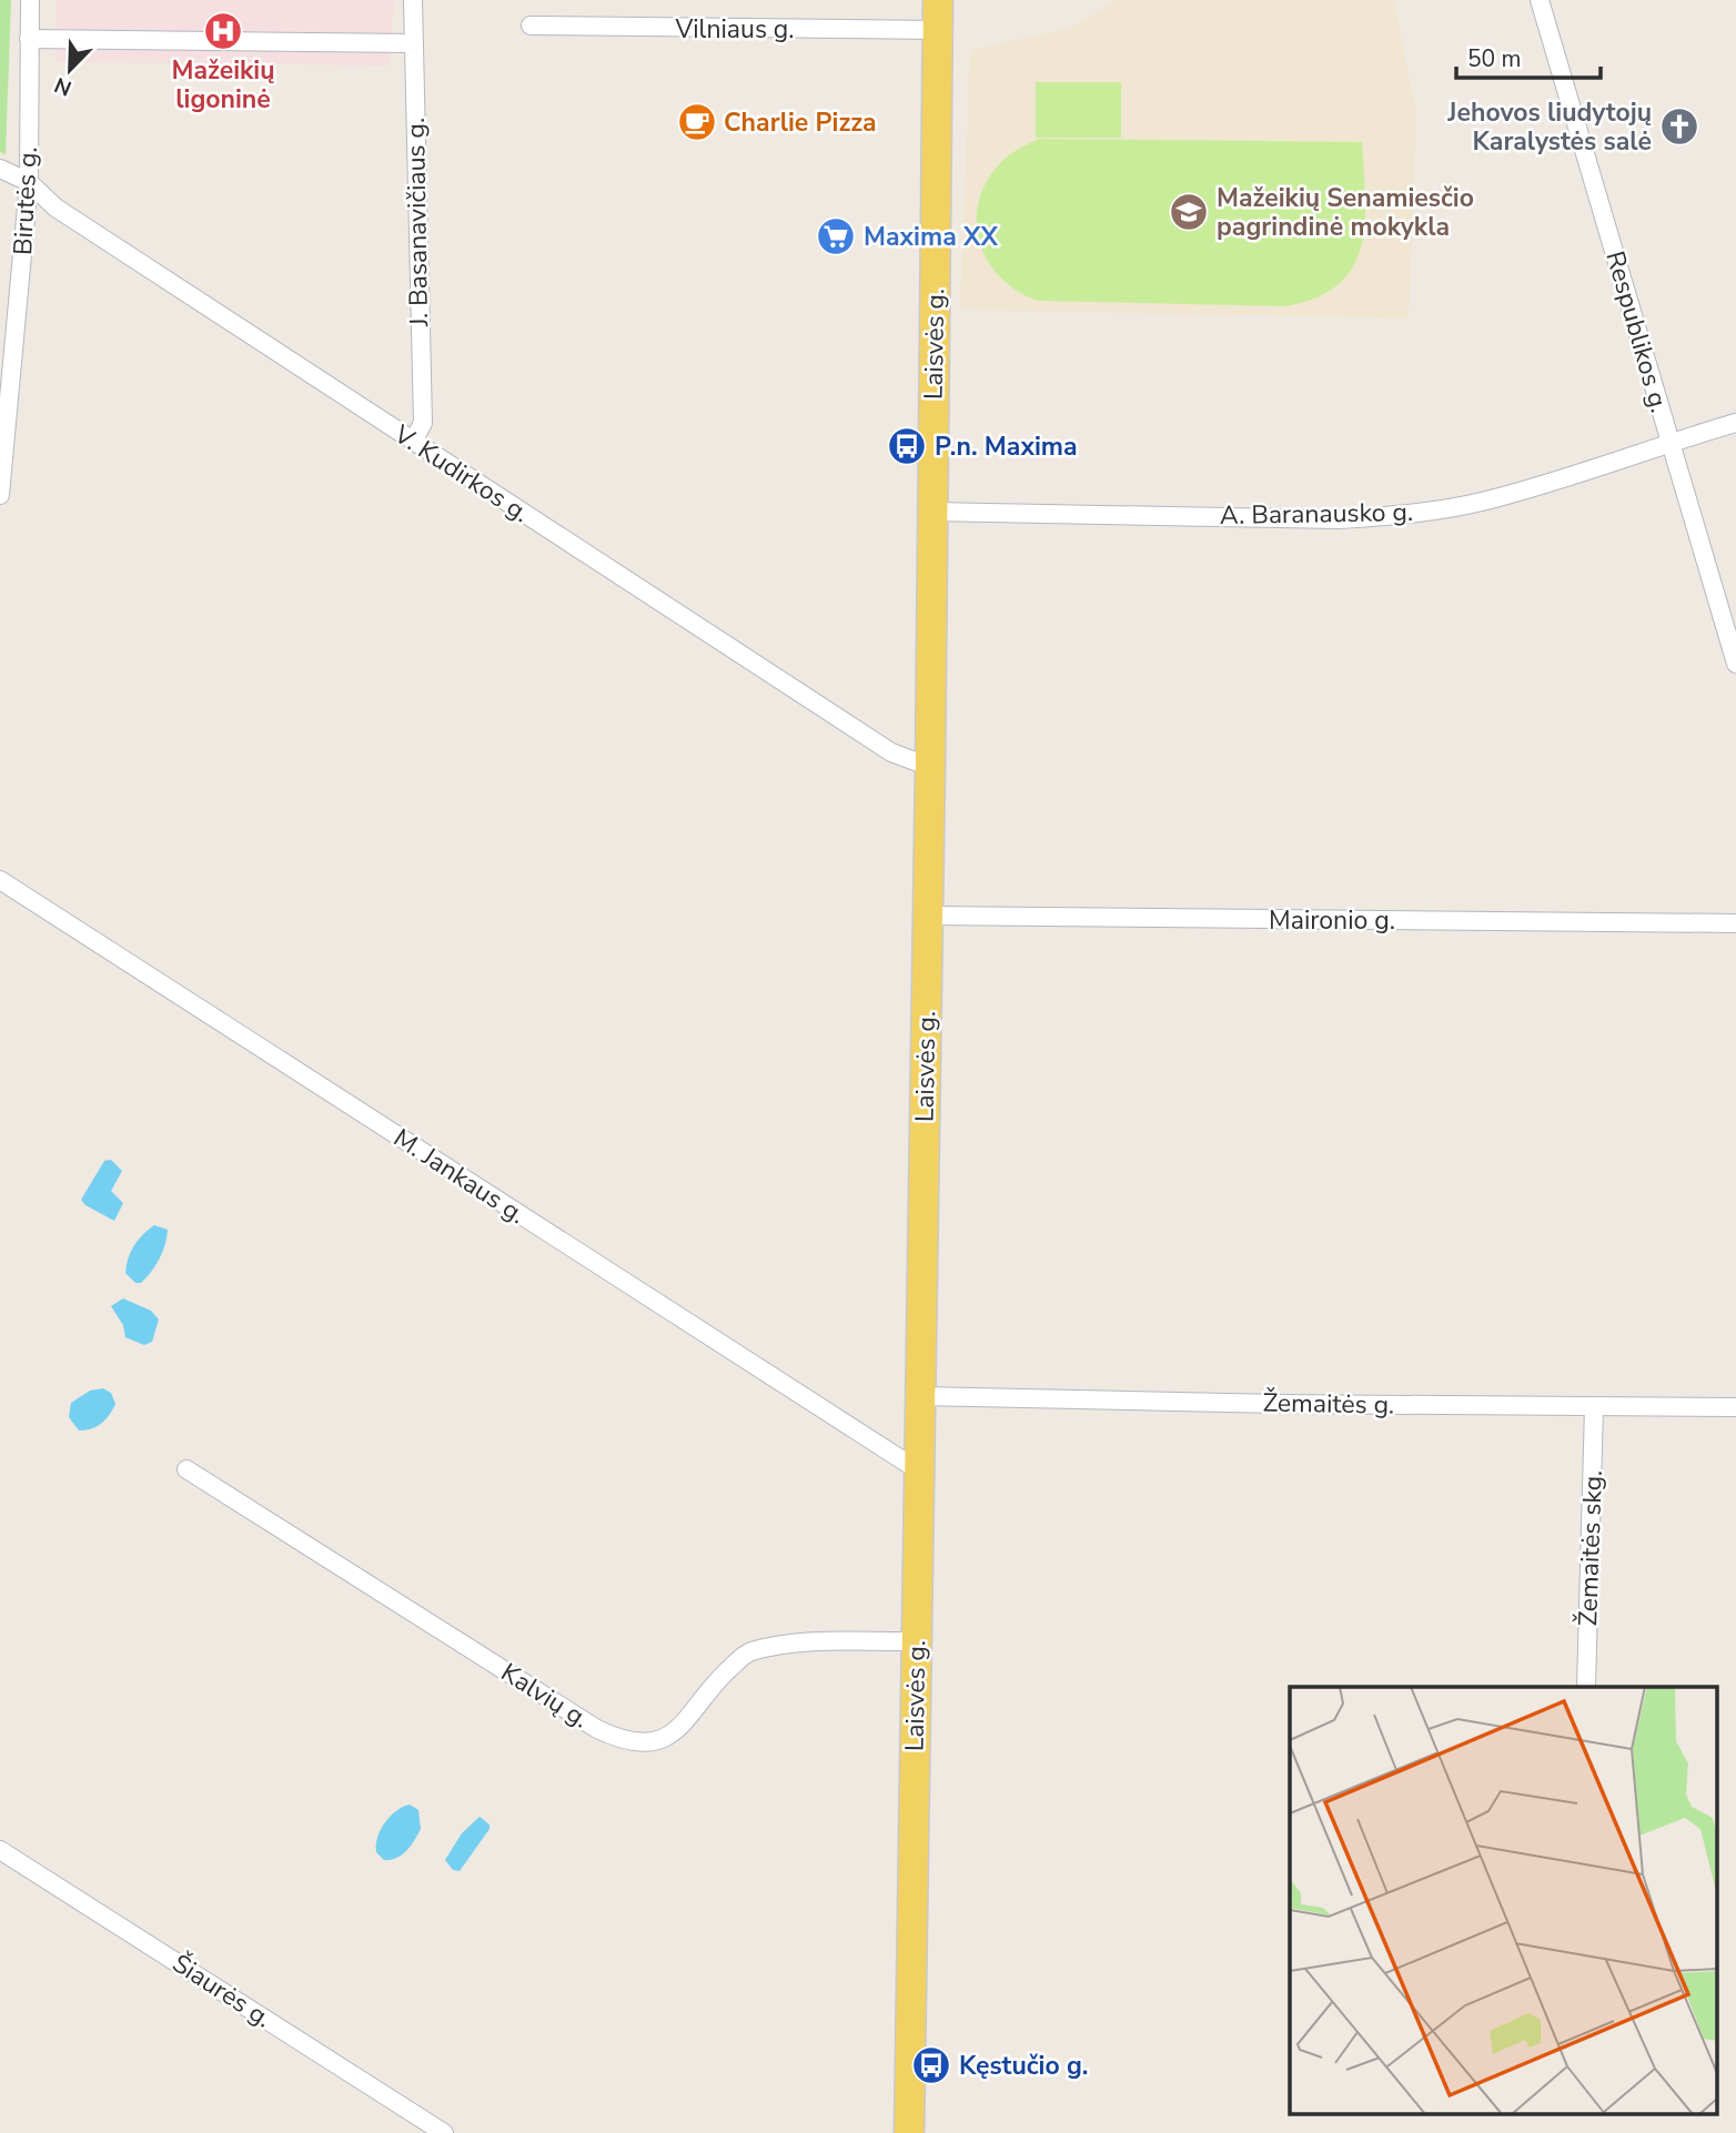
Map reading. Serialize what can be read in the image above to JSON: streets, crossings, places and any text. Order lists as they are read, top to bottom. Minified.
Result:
{"streets":{"main road":["Laisvės g."],"street":["Vilniaus g.","Birutės g.","J. Basanavičiaus g.","Respublikos g.","V. Kudirkos g.","A. Baranausko g.","Maironio g.","M. Jankaus g.","Žemaitės g.","Žemaitės skg.","Kalvių g.","Šiaurės g."]},"crossings":[["Vilniaus g.","Laisvės g."],["Birutės g.","V. Kudirkos g."],["J. Basanavičiaus g.","V. Kudirkos g."],["Respublikos g.","A. Baranausko g."],["Laisvės g.","V. Kudirkos g."],["Laisvės g.","A. Baranausko g."],["Laisvės g.","Maironio g."],["Laisvės g.","M. Jankaus g."],["Laisvės g.","Žemaitės g."],["Laisvės g.","Kalvių g."],["Žemaitės g.","Žemaitės skg."]],"places":{"hospital":["Mažeikių ligoninė"],"cafe":["Charlie Pizza"],"church":["Jehovos liudytojų Karalystės salė"],"school or university":["Mažeikių Senamiesčio pagrindinė mokykla"],"supermarket":["Maxima XX"],"bus stop":["P.n. Maxima","Kęstučio g."]},"scale_bar":"50 m","north":"bottom left"}
